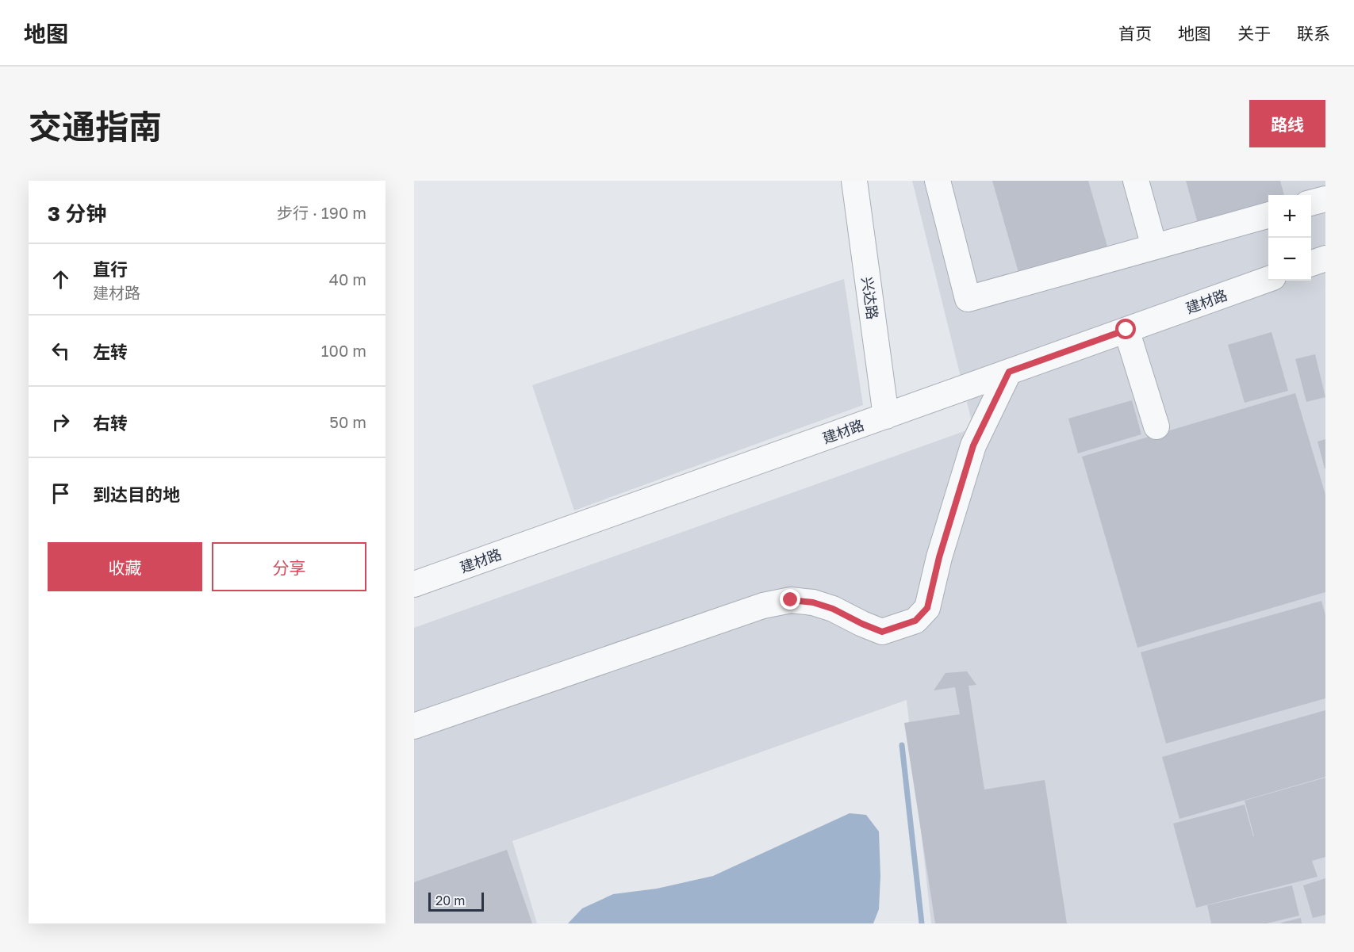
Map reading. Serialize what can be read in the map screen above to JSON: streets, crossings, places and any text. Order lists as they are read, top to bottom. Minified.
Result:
{"streets":{"street":["兴达路","建材路"]},"crossings":[["兴达路","建材路"]],"scale_bar":"20 m","page":{"header":"地图","nav":["首页","地图","关于","联系"],"title":"交通指南","buttons":["路线",["收藏","分享"]],"heading":["3 分钟","步行 · 190 m"],"map_buttons":["+","−"],"list":[["直行","建材路","40 m"],["左转","100 m"],["右转","50 m"],"到达目的地"],"scale":"20 m"}}
